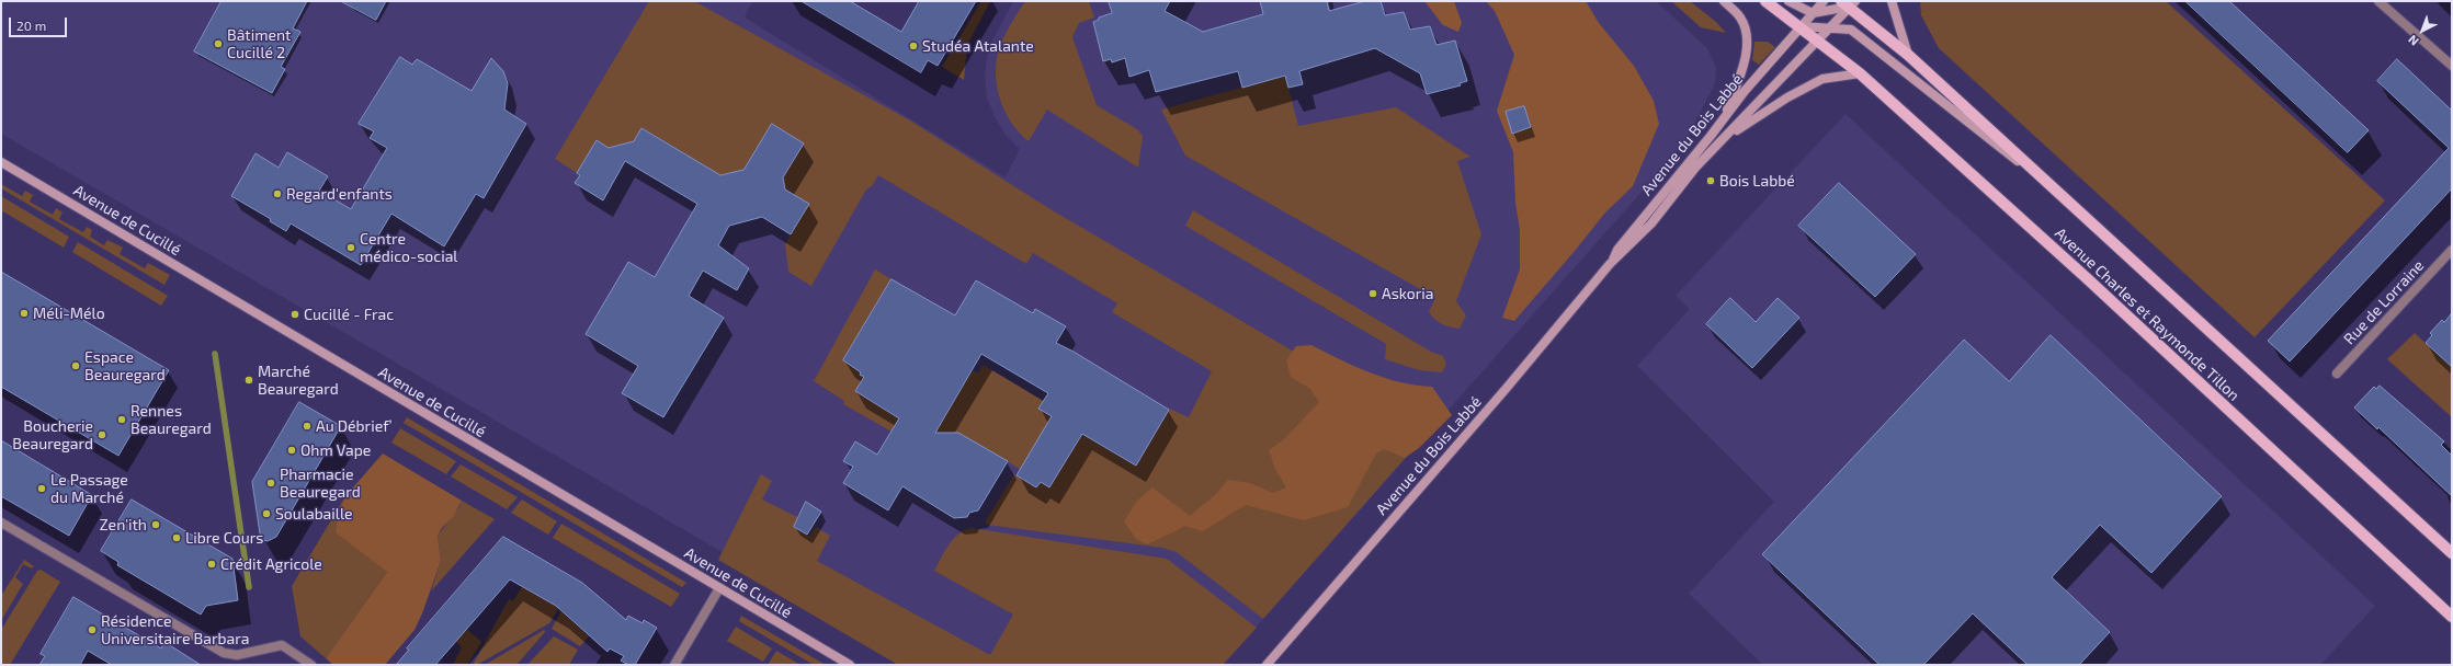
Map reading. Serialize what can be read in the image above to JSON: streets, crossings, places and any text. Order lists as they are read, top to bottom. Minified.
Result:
{"streets":{"main road":["Avenue Charles et Raymonde Tillon"],"street":["Avenue du Bois Labbé","Avenue de Cucillé","Rue de Lorraine"]},"crossings":[["Avenue du Bois Labbé","Avenue Charles et Raymonde Tillon"]],"places":["Bâtiment Cucillé 2","Studéa Atalante","Bois Labbé","Regard'enfants","Centre médico-social","Askoria","Méli-Mélo","Cucillé - Frac","Espace Beauregard","Marché Beauregard","Rennes Beauregard","Au Débrief’","Boucherie Beauregard","Ohm Vape","Pharmacie Beauregard","Le Passage du Marché","Soulabaille","Zen'ith","Libre Cours","Crédit Agricole","Résidence Universitaire Barbara"],"scale_bar":"20 m","north":"bottom left"}
